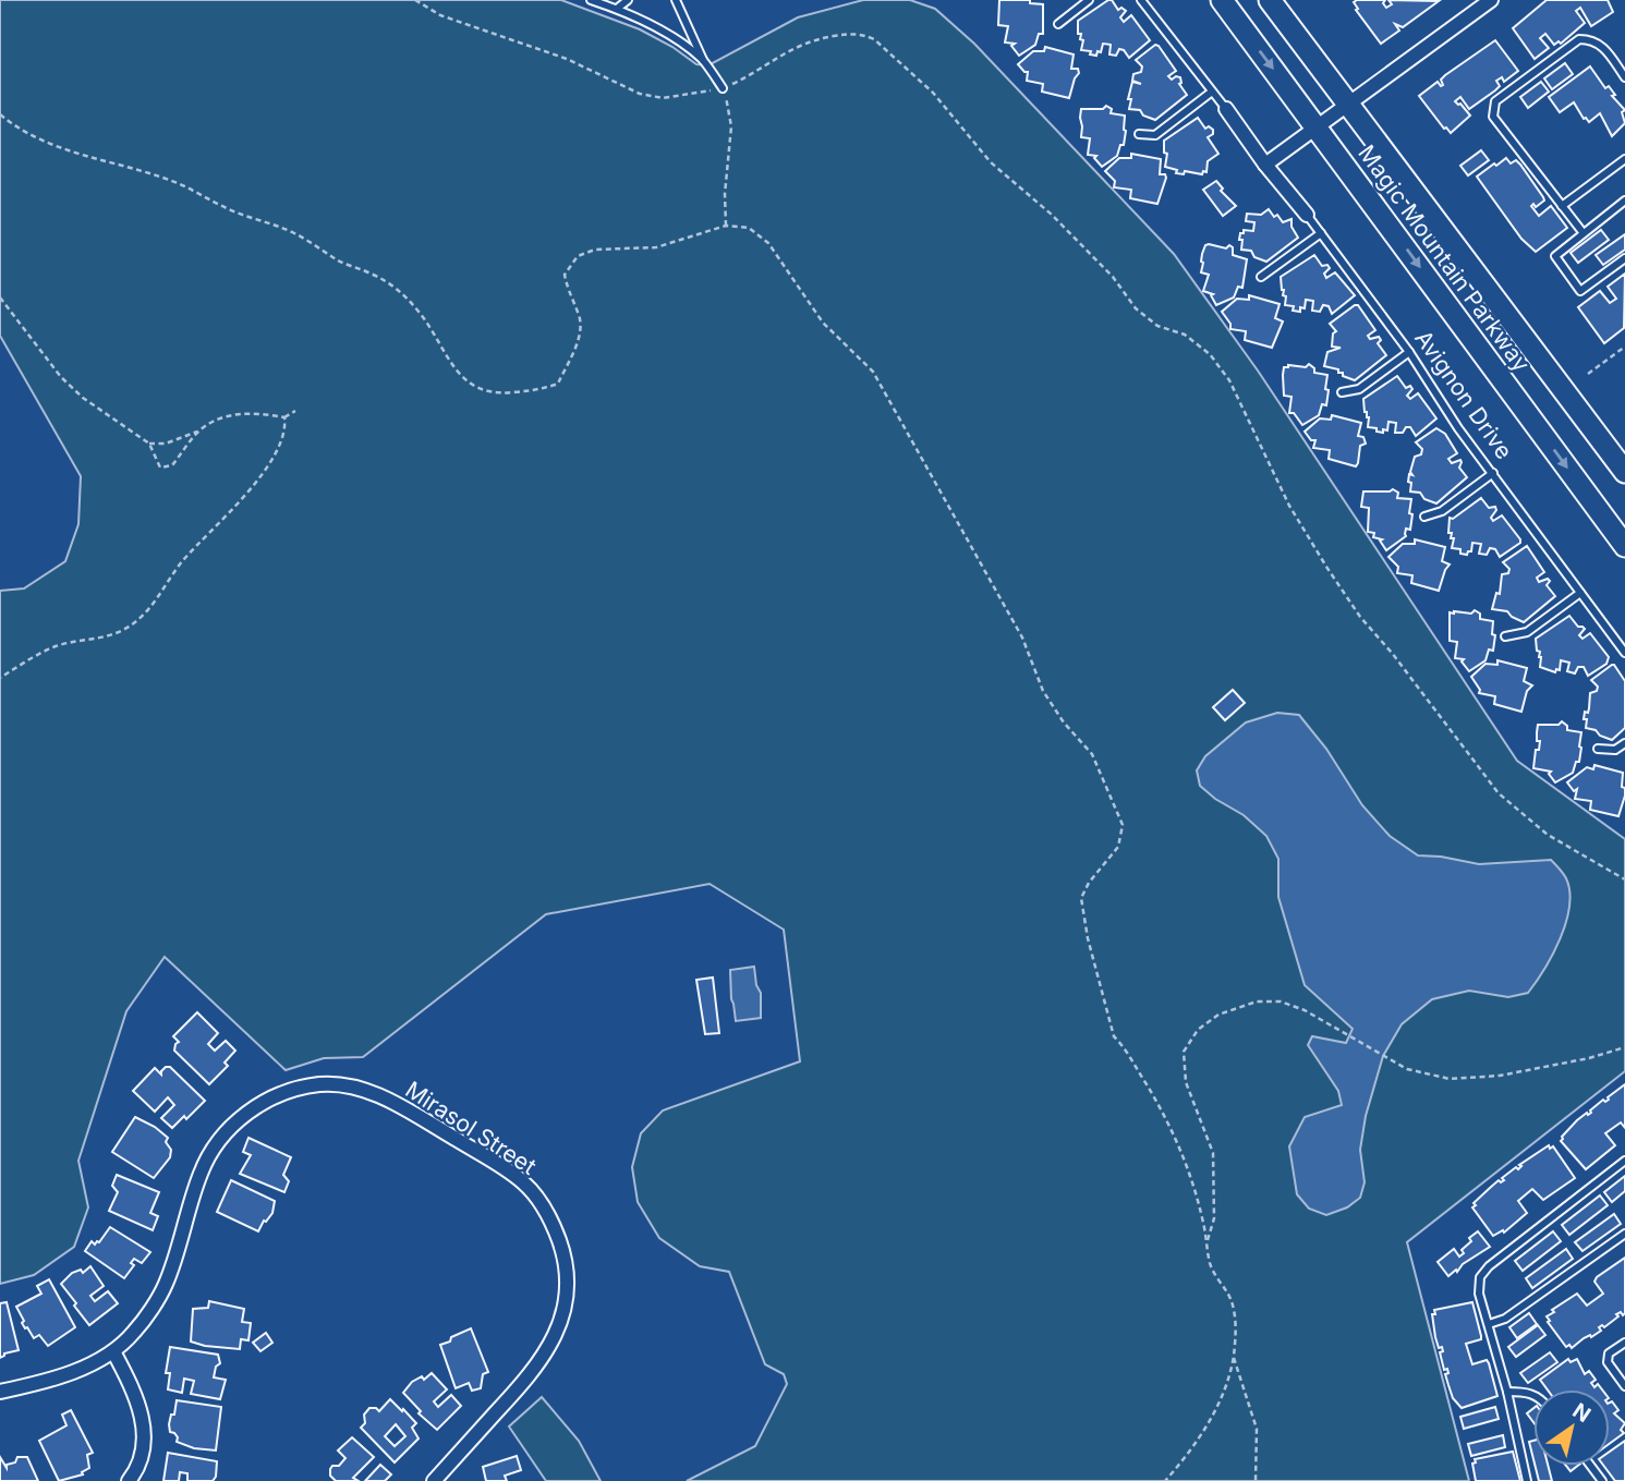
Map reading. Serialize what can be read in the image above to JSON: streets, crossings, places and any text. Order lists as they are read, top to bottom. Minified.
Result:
{"streets":{"main road":["Magic Mountain Parkway"],"street":["Avignon Drive","Mirasol Street"]},"north":"top right"}
